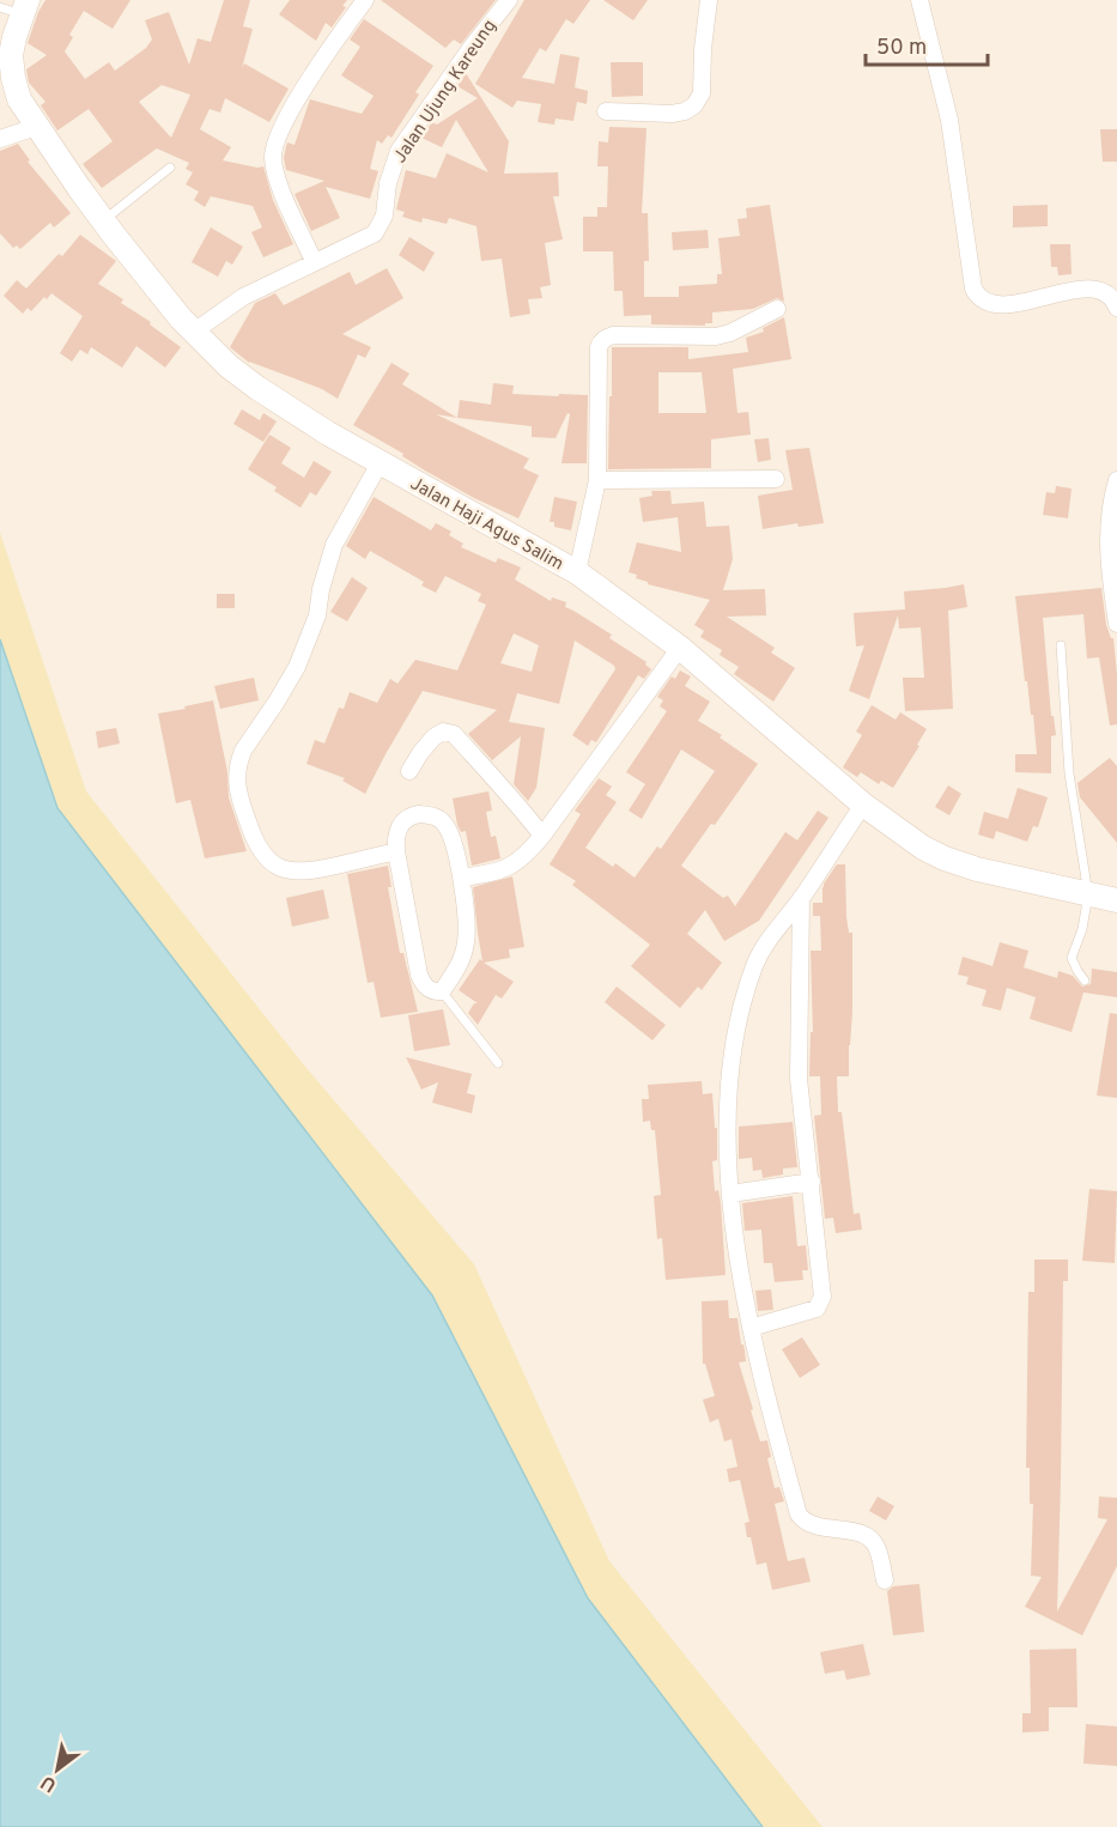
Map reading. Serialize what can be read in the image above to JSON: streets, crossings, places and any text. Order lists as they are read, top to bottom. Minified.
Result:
{"streets":{"main road":["Jalan Haji Agus Salim"],"street":["Jalan Ujung Kareung"]},"crossings":[["Jalan Ujung Kareung","Jalan Haji Agus Salim"]],"scale_bar":"50 m","north":"bottom left"}
